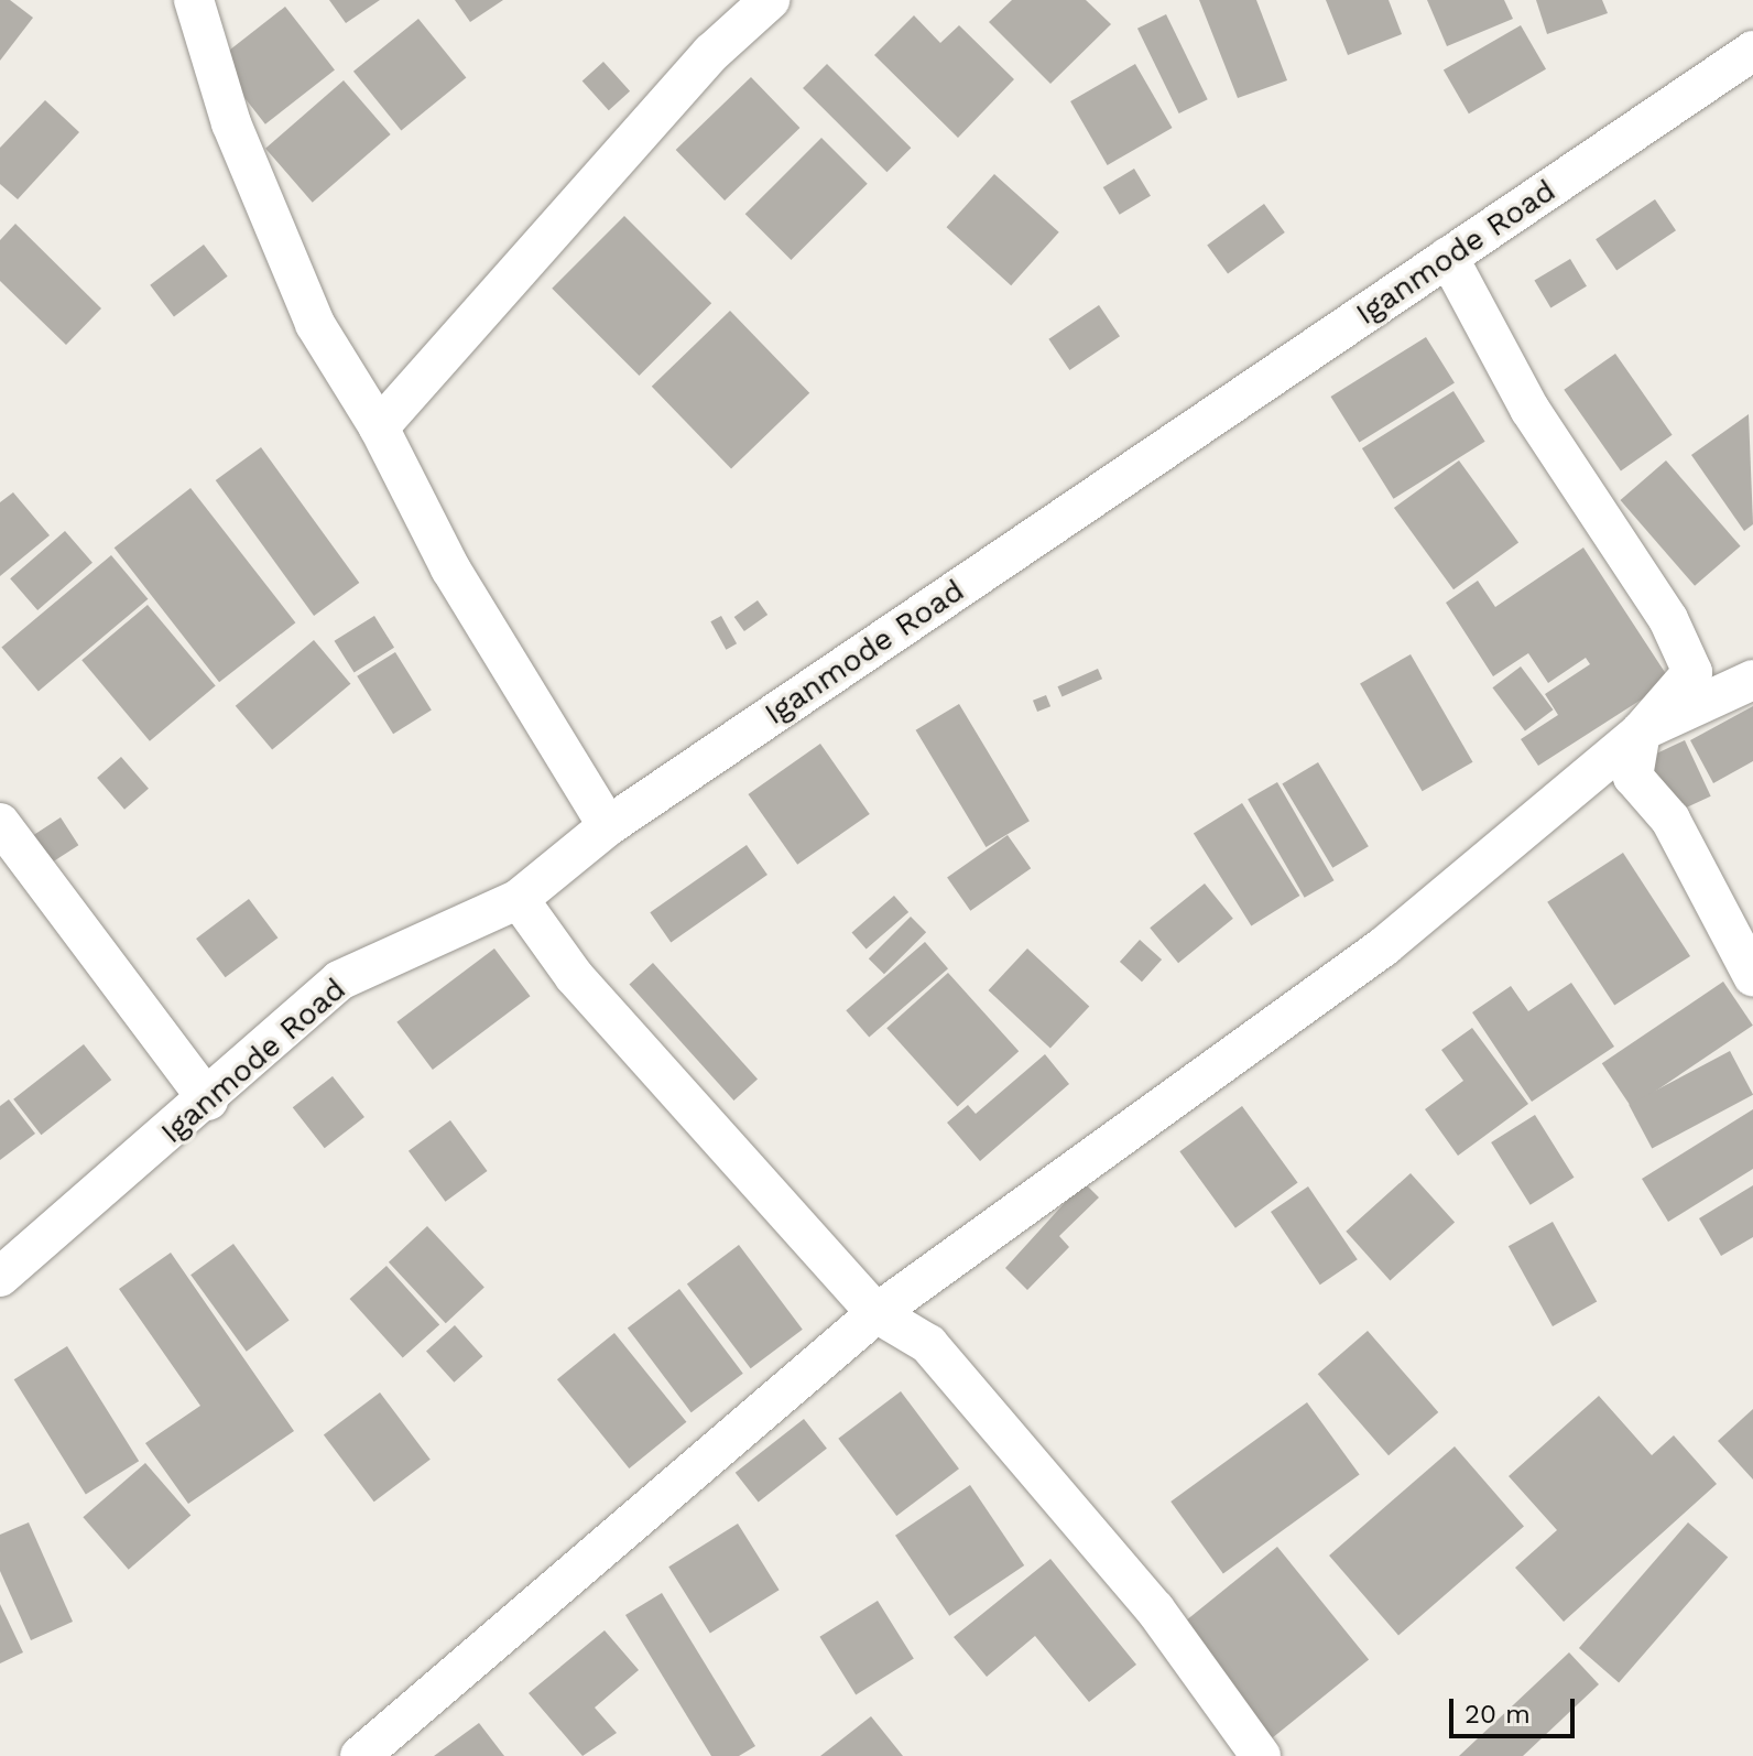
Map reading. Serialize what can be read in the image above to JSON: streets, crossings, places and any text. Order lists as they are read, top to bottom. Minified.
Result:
{"streets":{"street":["Iganmode Road"]},"scale_bar":"20 m"}
